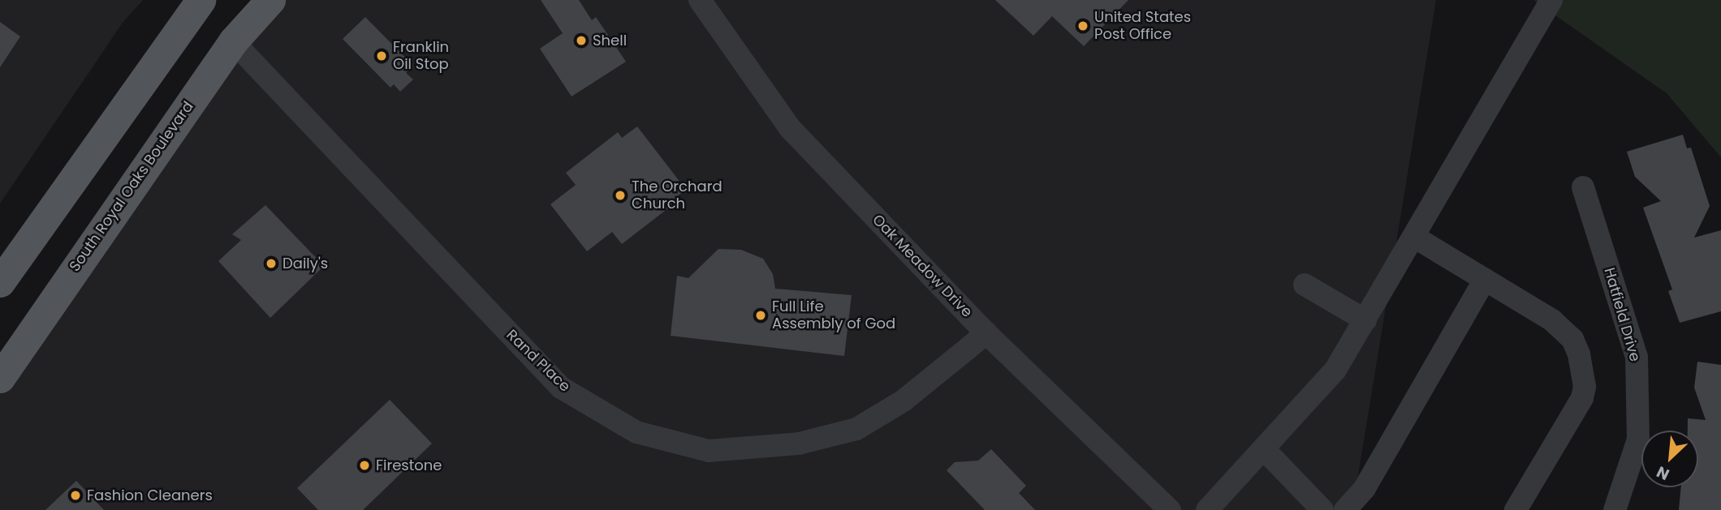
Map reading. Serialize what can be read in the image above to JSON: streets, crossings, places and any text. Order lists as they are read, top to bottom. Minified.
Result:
{"streets":{"main road":["South Royal Oaks Boulevard"],"street":["Oak Meadow Drive","Hatfield Drive","Rand Place"]},"crossings":[["South Royal Oaks Boulevard","Rand Place"],["Oak Meadow Drive","Rand Place"]],"places":["United States Post Office","Shell","Franklin Oil Stop","The Orchard Church","Daily's","Full Life Assembly of God","Firestone","Fashion Cleaners"],"north":"bottom left"}
